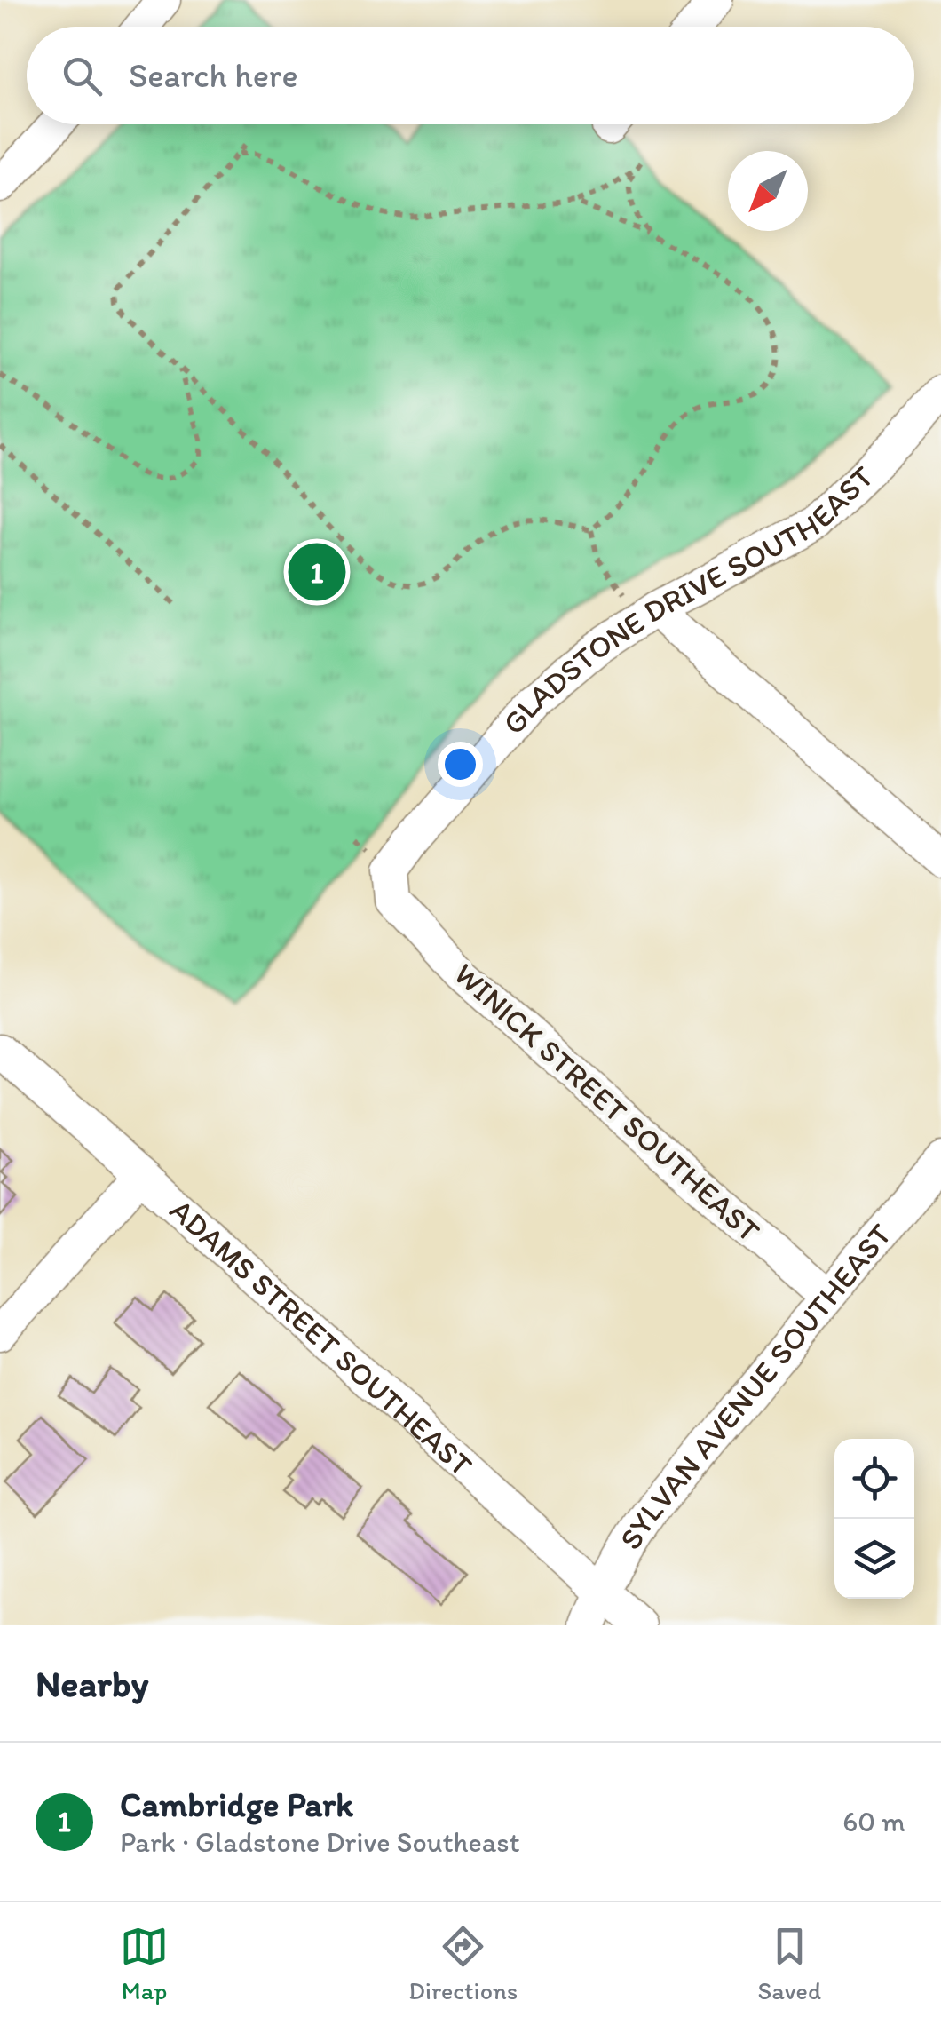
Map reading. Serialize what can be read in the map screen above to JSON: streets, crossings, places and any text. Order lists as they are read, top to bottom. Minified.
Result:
{"streets":{"street":["GLADSTONE DRIVE SOUTHEAST","WINICK STREET SOUTHEAST","ADAMS STREET SOUTHEAST","SYLVAN AVENUE SOUTHEAST"]},"crossings":[["GLADSTONE DRIVE SOUTHEAST","WINICK STREET SOUTHEAST"],["WINICK STREET SOUTHEAST","SYLVAN AVENUE SOUTHEAST"],["ADAMS STREET SOUTHEAST","SYLVAN AVENUE SOUTHEAST"]],"north":"bottom left","page":{"search":"Search here","pins":"1","heading":"Nearby","list":[{"mark":"1","name":"Cambridge Park","note":"Park · Gladstone Drive Southeast","value":"60 m"}],"nav":["Map","Directions","Saved"]}}
